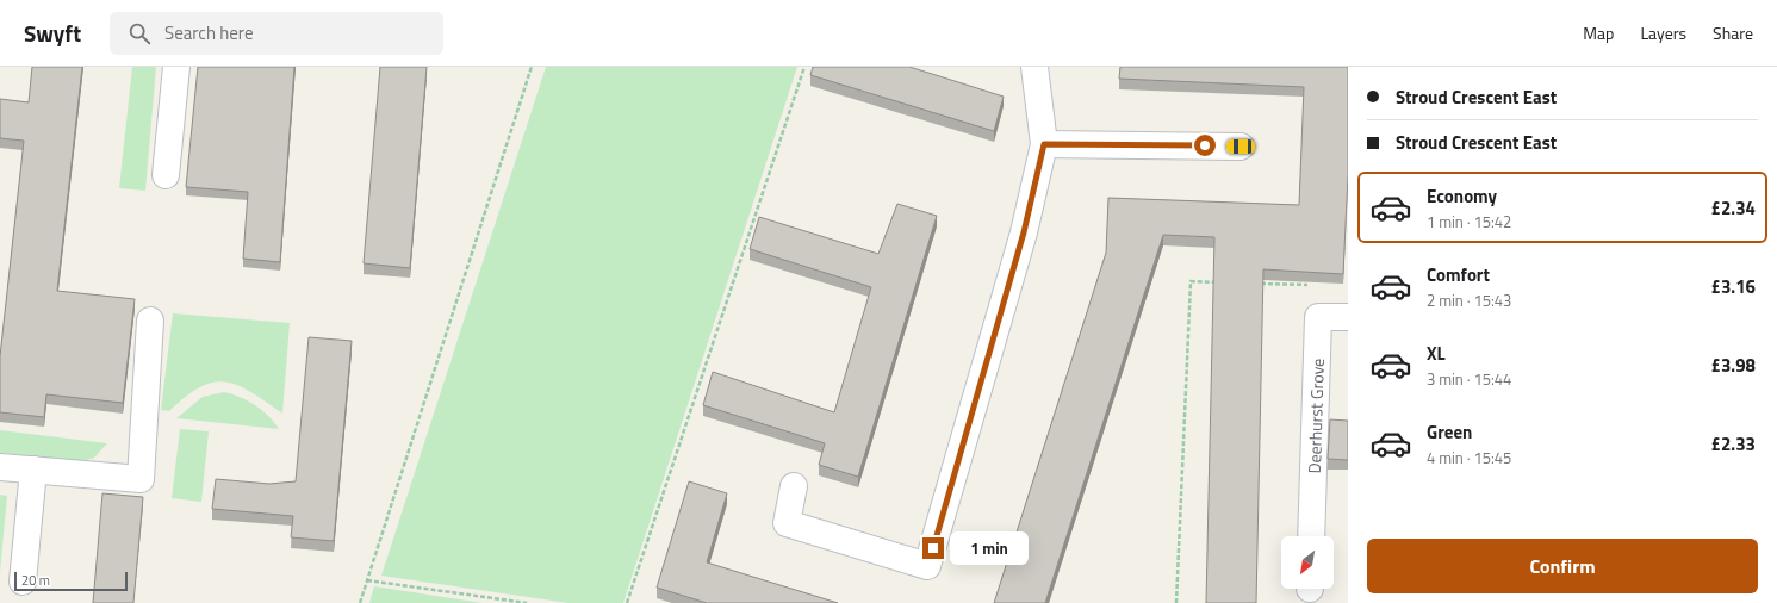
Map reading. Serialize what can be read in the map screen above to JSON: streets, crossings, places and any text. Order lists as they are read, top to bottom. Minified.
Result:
{"streets":{"street":["Deerhurst Grove"]},"scale_bar":"20 m","north":"bottom left","page":{"header":"Swyft","search":"Search here","nav":["Map","Layers","Share"],"banner":["Stroud Crescent East","Stroud Crescent East"],"list":[{"name":"Economy","note":"1 min · 15:42","value":"£2.34"},{"name":"Comfort","note":"2 min · 15:43","value":"£3.16"},{"name":"XL","note":"3 min · 15:44","value":"£3.98"},{"name":"Green","note":"4 min · 15:45","value":"£2.33"}],"buttons":"Confirm","bubble":"1 min","scale":"20 m"}}
